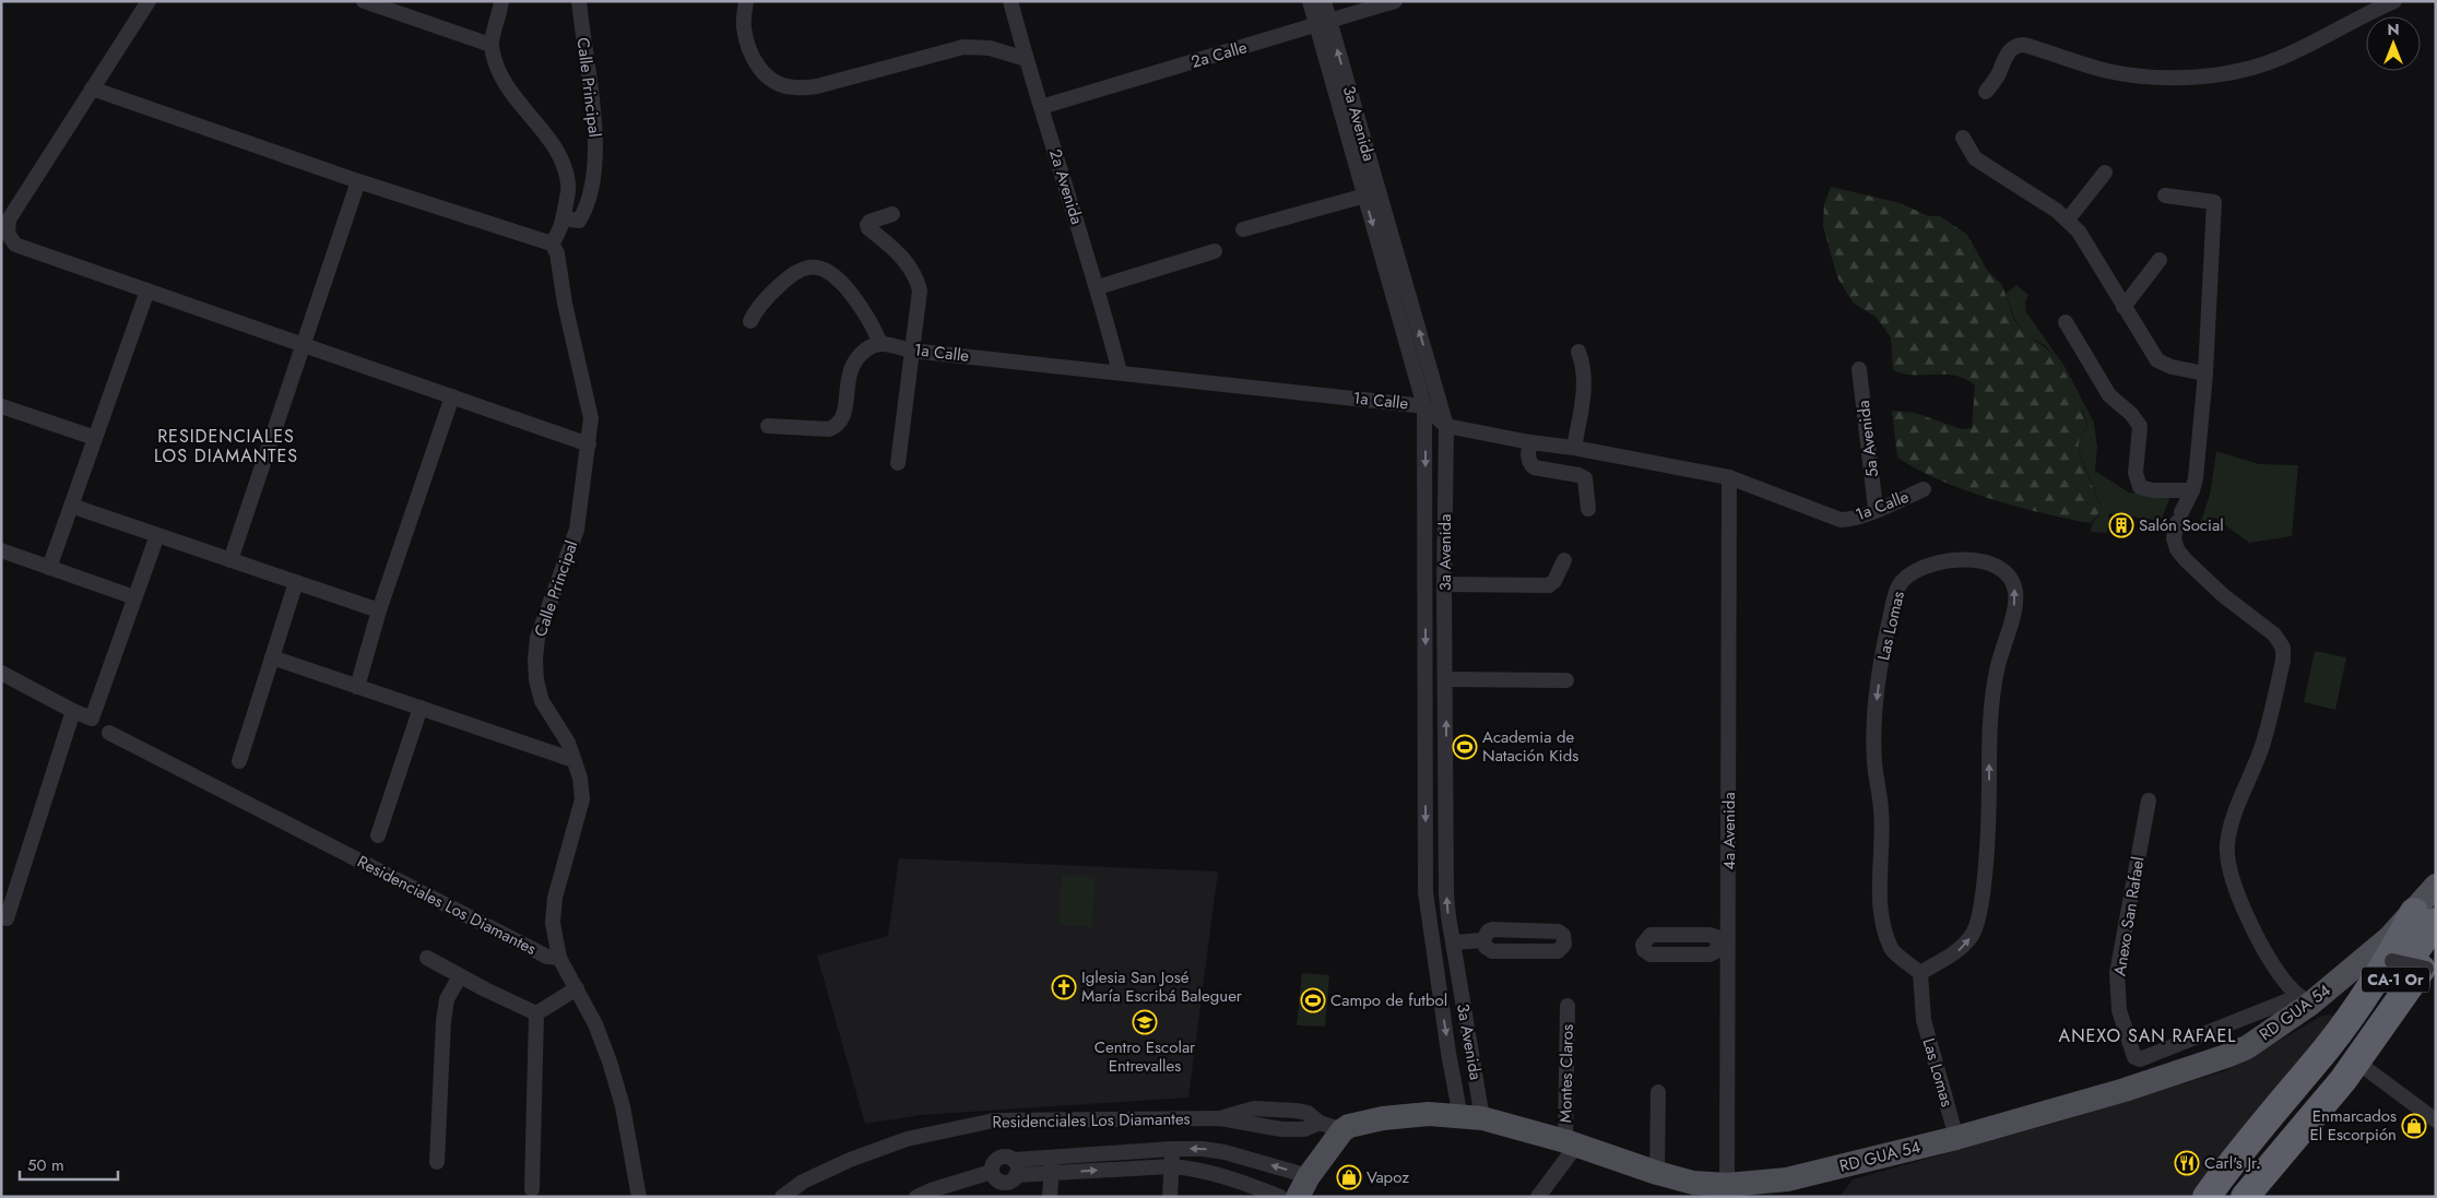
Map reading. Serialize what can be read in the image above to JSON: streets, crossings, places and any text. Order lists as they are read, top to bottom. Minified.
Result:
{"streets":{"highway":["CA-1 Or"],"main road":["RD GUA 54"],"street":["2a Calle","Calle Principal","3a Avenida","2a Avenida","1a Calle","5a Avenida","Las Lomas","4a Avenida","Residenciales Los Diamantes","Anexo San Rafael","Montes Claros"]},"crossings":[["2a Calle","3a Avenida"],["2a Calle","2a Avenida"],["Calle Principal","Residenciales Los Diamantes"],["3a Avenida","1a Calle"],["3a Avenida","RD GUA 54"],["2a Avenida","1a Calle"],["1a Calle","5a Avenida"],["1a Calle","4a Avenida"],["Las Lomas","RD GUA 54"],["4a Avenida","RD GUA 54"],["Residenciales Los Diamantes","RD GUA 54"],["Anexo San Rafael","RD GUA 54"],["CA-1 Or","RD GUA 54"],["RD GUA 54","Montes Claros"]],"districts":["RESIDENCIALES LOS DIAMANTES","ANEXO SAN RAFAEL"],"places":{"building":["Salón Social"],"sports":["Academia de Natación Kids","Campo de futbol"],"church":["Iglesia San José María Escribá Baleguer"],"school or university":["Centro Escolar Entrevalles"],"shop":["Enmarcados El Escorpión","Vapoz"],"restaurant":["Carl's Jr."]},"scale_bar":"50 m","north":"top"}
